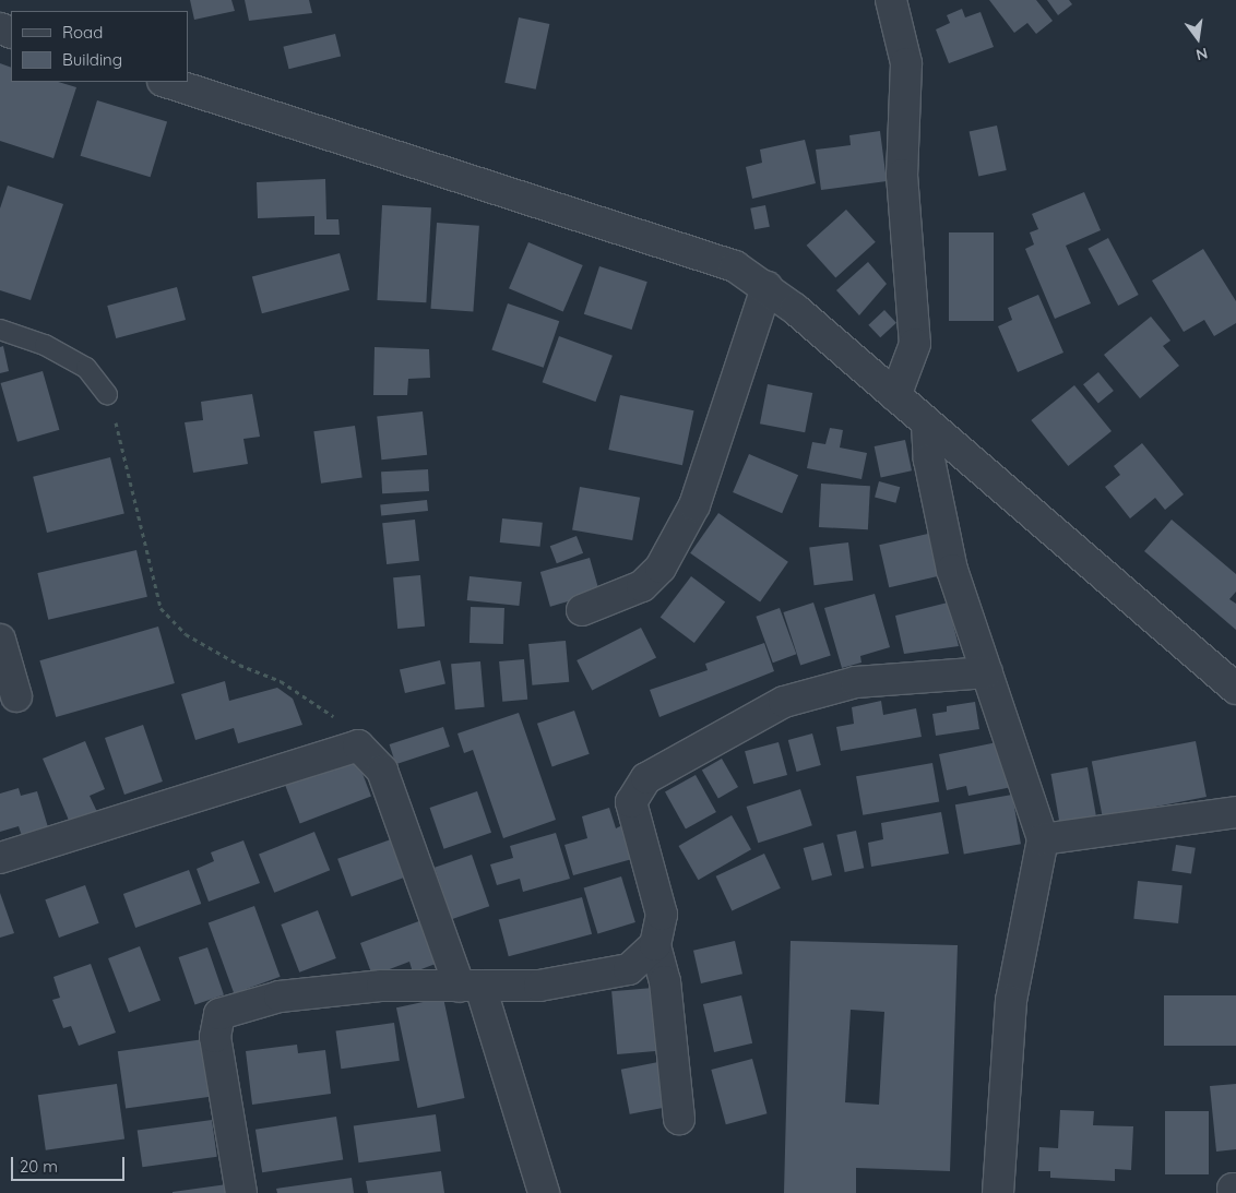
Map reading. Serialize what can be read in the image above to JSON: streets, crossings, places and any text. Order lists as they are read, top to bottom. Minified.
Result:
{"legend":["Road","Building"],"scale_bar":"20 m","north":"bottom"}
